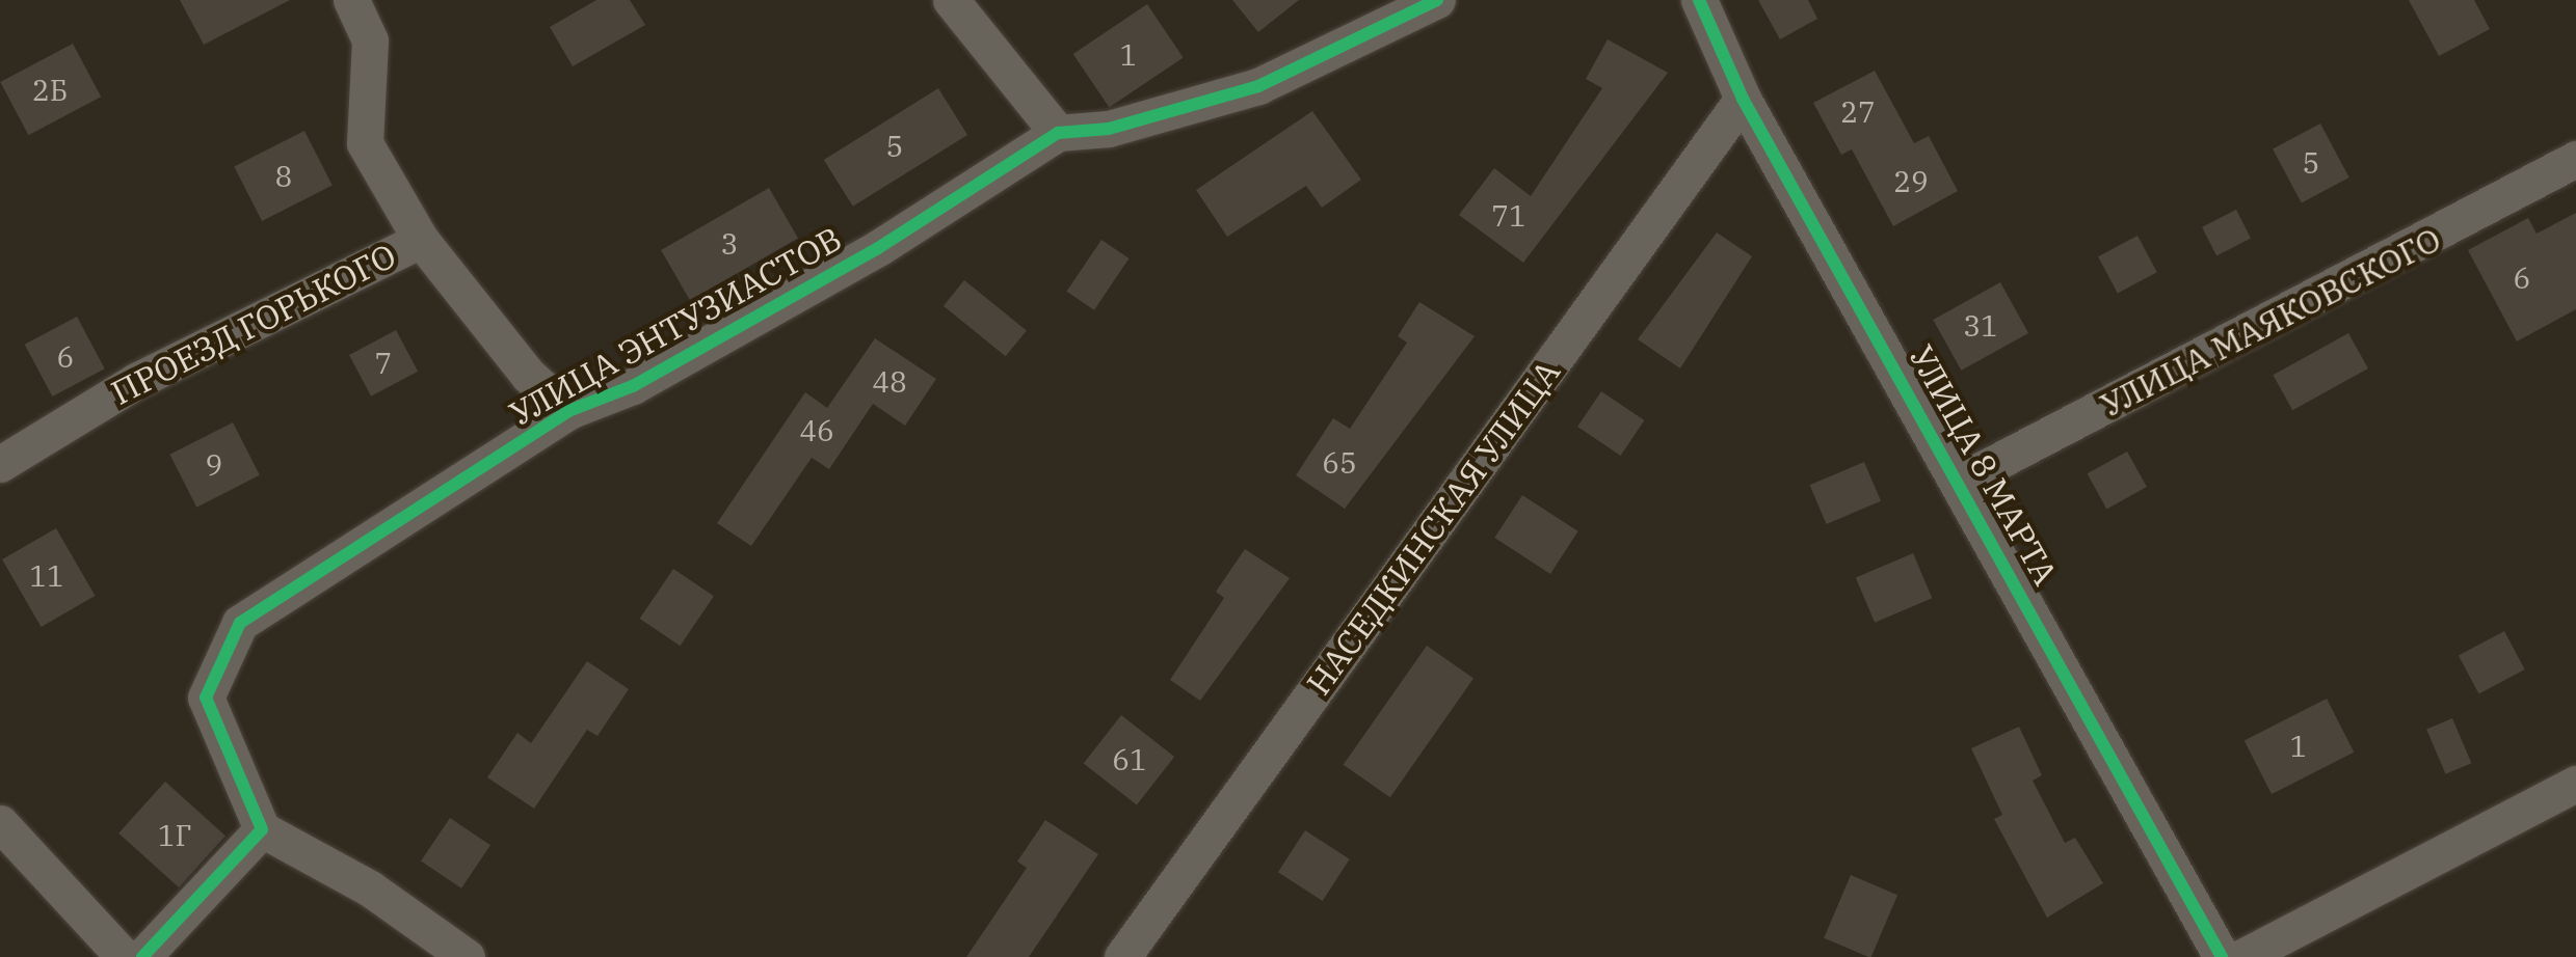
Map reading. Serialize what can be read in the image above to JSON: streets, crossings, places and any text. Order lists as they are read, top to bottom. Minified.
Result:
{"streets":{"street":["УЛИЦА МАЯКОВСКОГО","ПРОЕЗД ГОРЬКОГО","УЛИЦА ЭНТУЗИАСТОВ","УЛИЦА 8 МАРТА","НАСЕДКИНСКАЯ УЛИЦА"]},"crossings":[["УЛИЦА МАЯКОВСКОГО","УЛИЦА 8 МАРТА"],["ПРОЕЗД ГОРЬКОГО","УЛИЦА ЭНТУЗИАСТОВ"],["УЛИЦА 8 МАРТА","НАСЕДКИНСКАЯ УЛИЦА"]],"house_numbers":["1","2Б","27","5","5","8","29","71","3","6","31","6","7","48","46","65","9","11","1","61","1Г"]}
